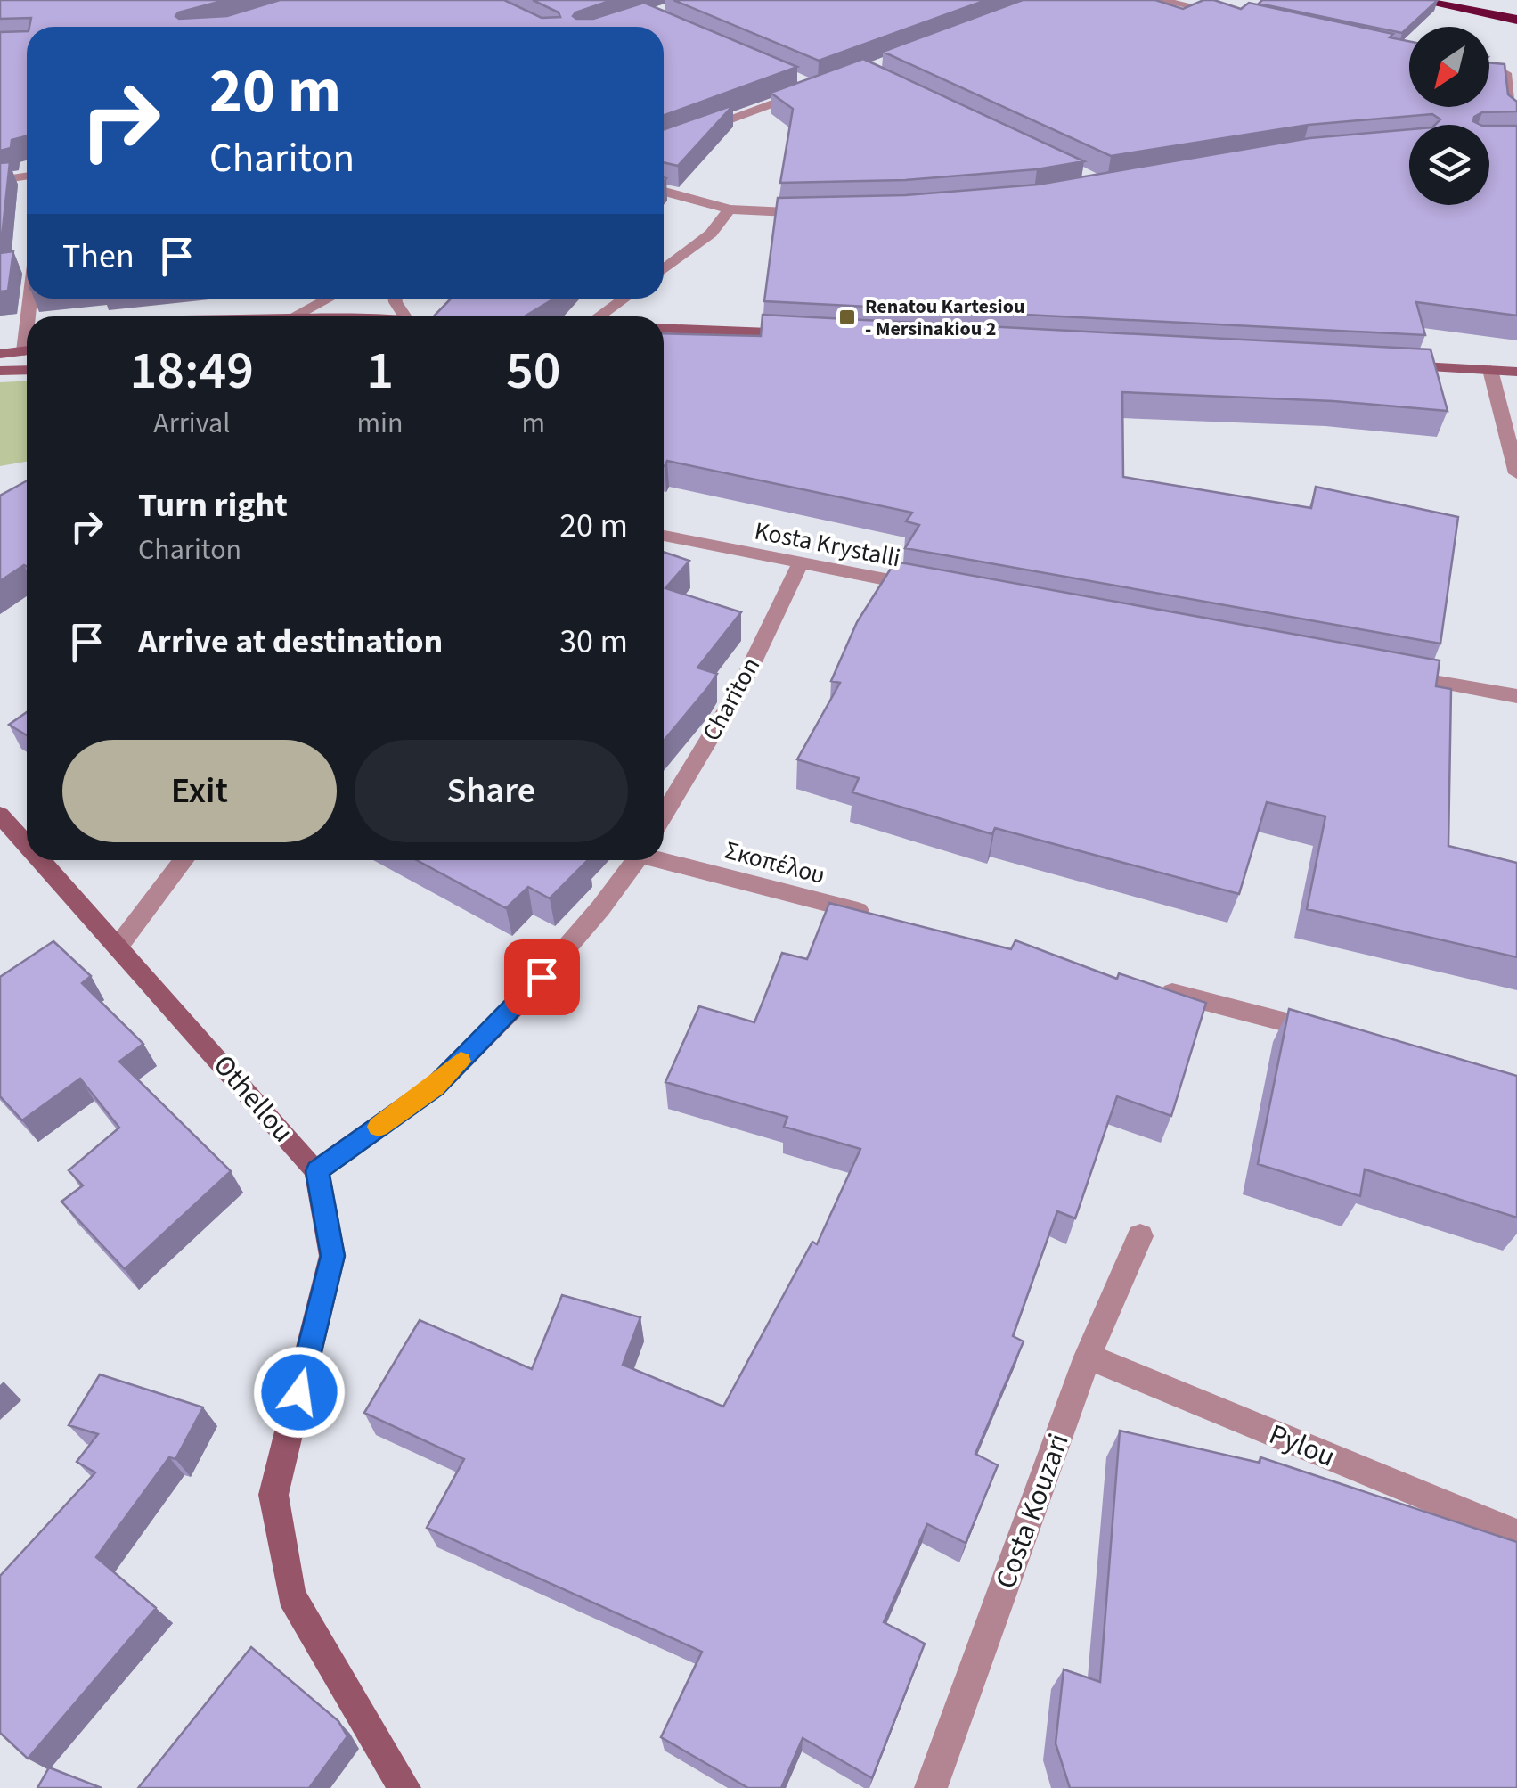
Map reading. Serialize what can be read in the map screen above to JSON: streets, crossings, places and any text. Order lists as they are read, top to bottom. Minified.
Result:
{"streets":{"street":["Kosta Krystalli","Chariton","Σκοπέλου","Othellou","Pylou","Costa Kouzari"]},"crossings":[["Kosta Krystalli","Chariton"],["Pylou","Costa Kouzari"]],"places":{"transit":["Renatou Kartesiou - Mersinakiou 2"]},"north":"bottom left","page":{"turn":["20 m","Chariton"],"then":"Then","eta":["18:49","Arrival","1","min","50","m"],"list":[{"name":"Turn right","note":"Chariton","value":"20 m"},{"name":"Arrive at destination","value":"30 m"}],"buttons":["Exit","Share"]}}
